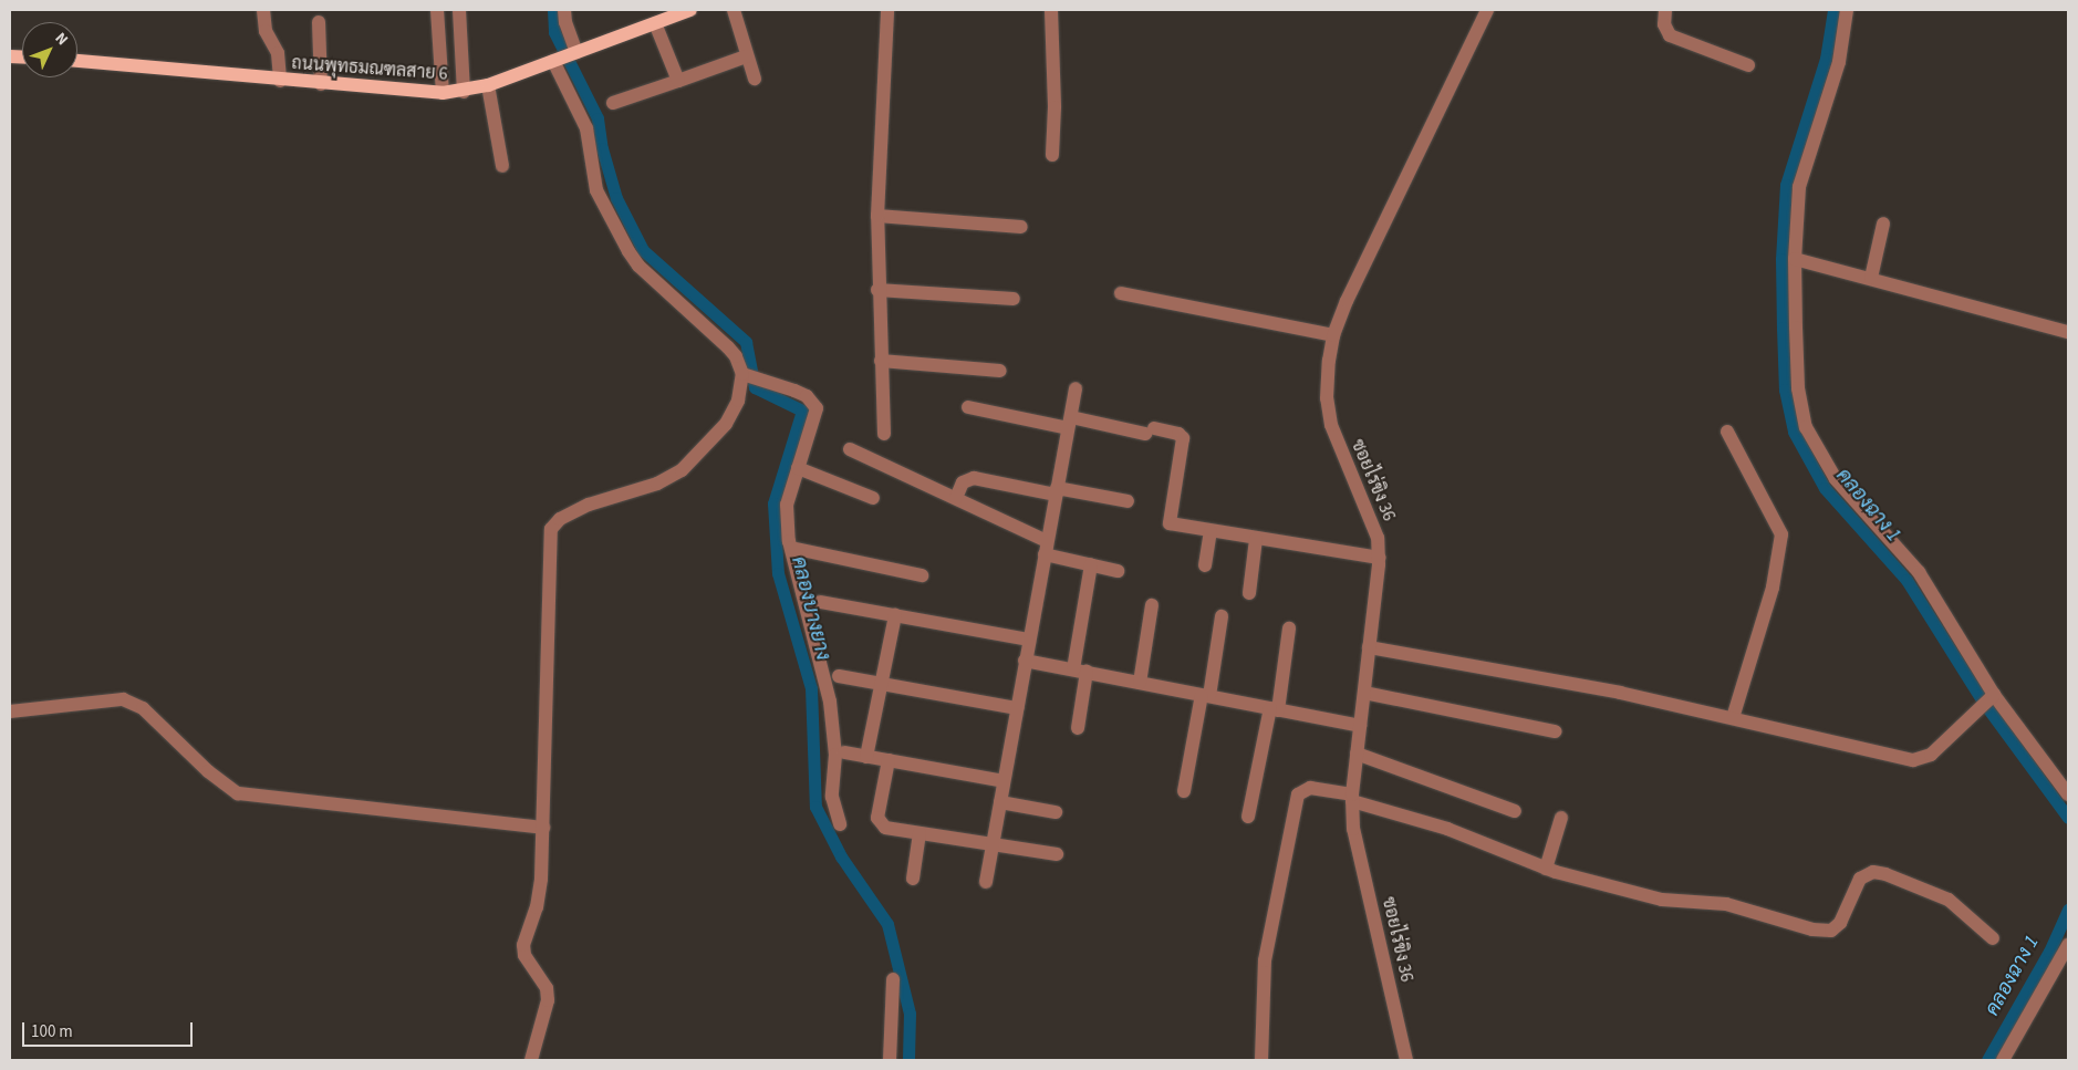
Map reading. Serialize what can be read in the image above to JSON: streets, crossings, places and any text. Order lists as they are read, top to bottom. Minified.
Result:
{"streets":{"main road":["ถนนพุทธมณฑลสาย 6"],"street":["ซอยไร่ขิง 36"]},"water":["คลองฉาง 1","คลองบางยาง"],"scale_bar":"100 m","north":"top right"}
